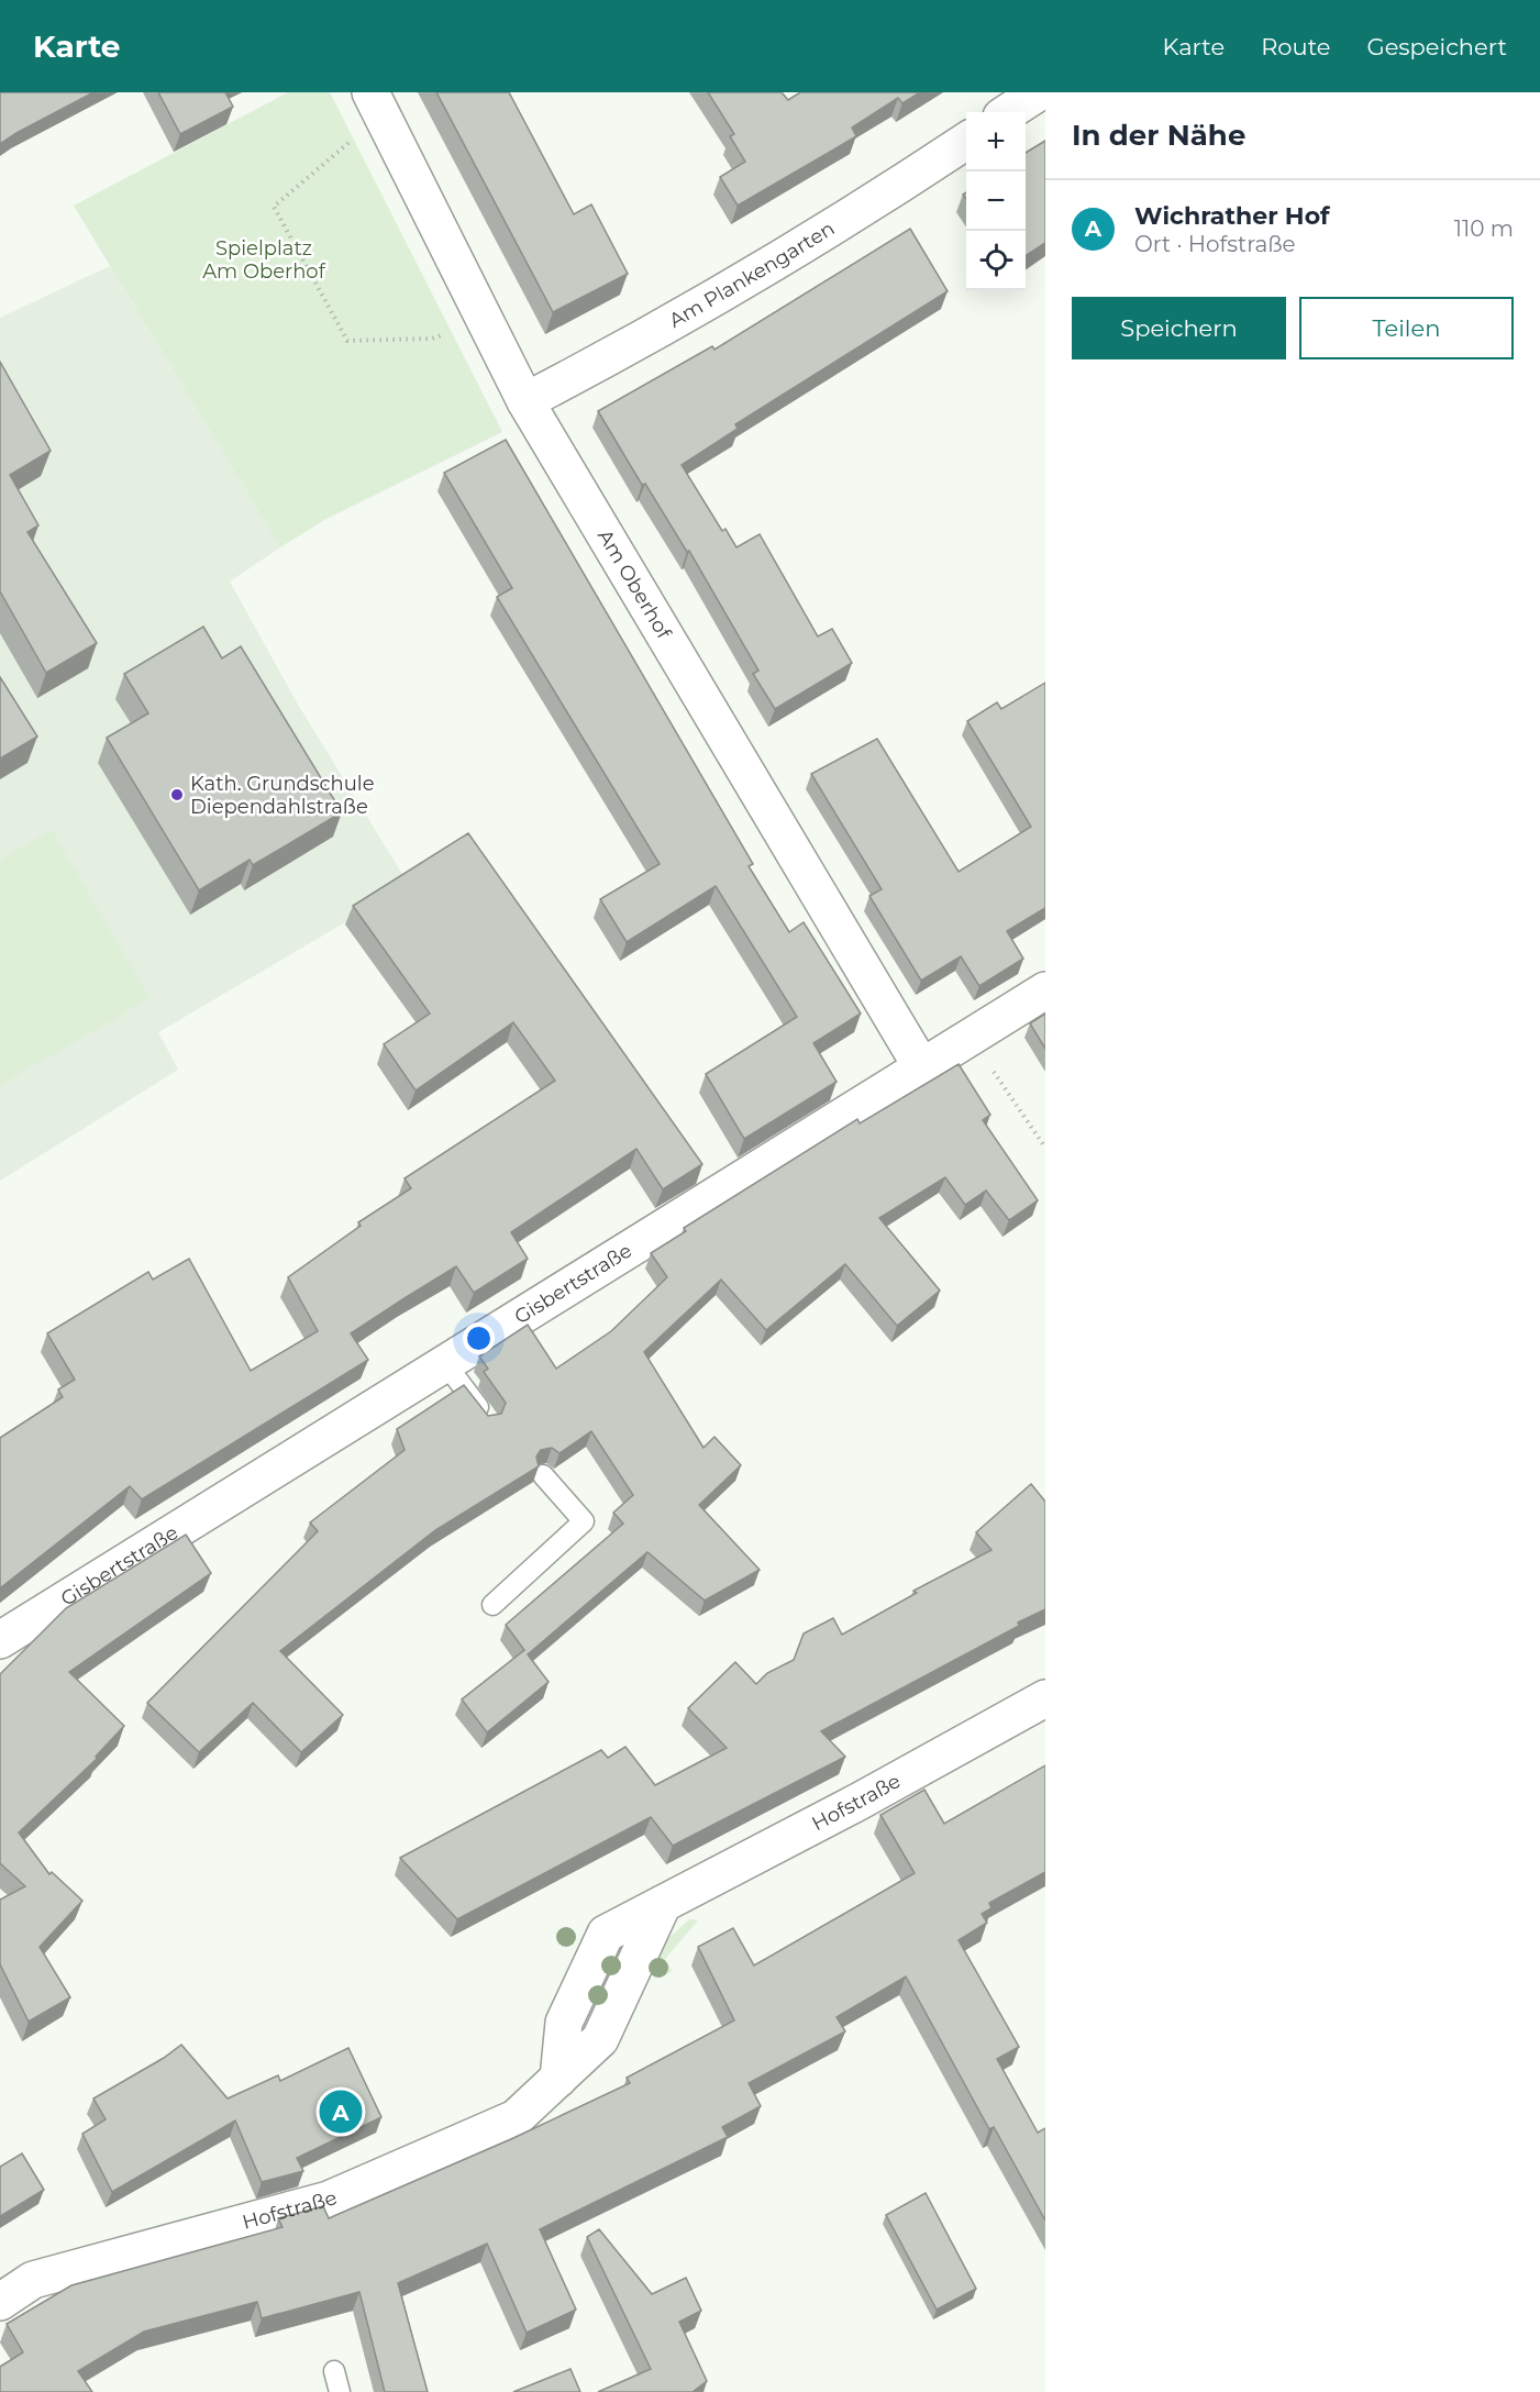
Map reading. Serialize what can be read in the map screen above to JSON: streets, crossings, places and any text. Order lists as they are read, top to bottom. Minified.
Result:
{"streets":{"street":["Am Plankengarten","Am Oberhof","Gisbertstraße","Hofstraße"]},"crossings":[["Am Plankengarten","Am Oberhof"],["Am Oberhof","Gisbertstraße"]],"parks":["Spielplatz Am Oberhof"],"places":["Kath. Grundschule Diependahlstraße"],"page":{"header":"Karte","nav":["Karte","Route","Gespeichert"],"heading":"In der Nähe","map_buttons":["+","−"],"list":[{"mark":"A","name":"Wichrather Hof","note":"Ort · Hofstraße","value":"110 m"}],"buttons":["Speichern","Teilen"],"pins":"A"}}
